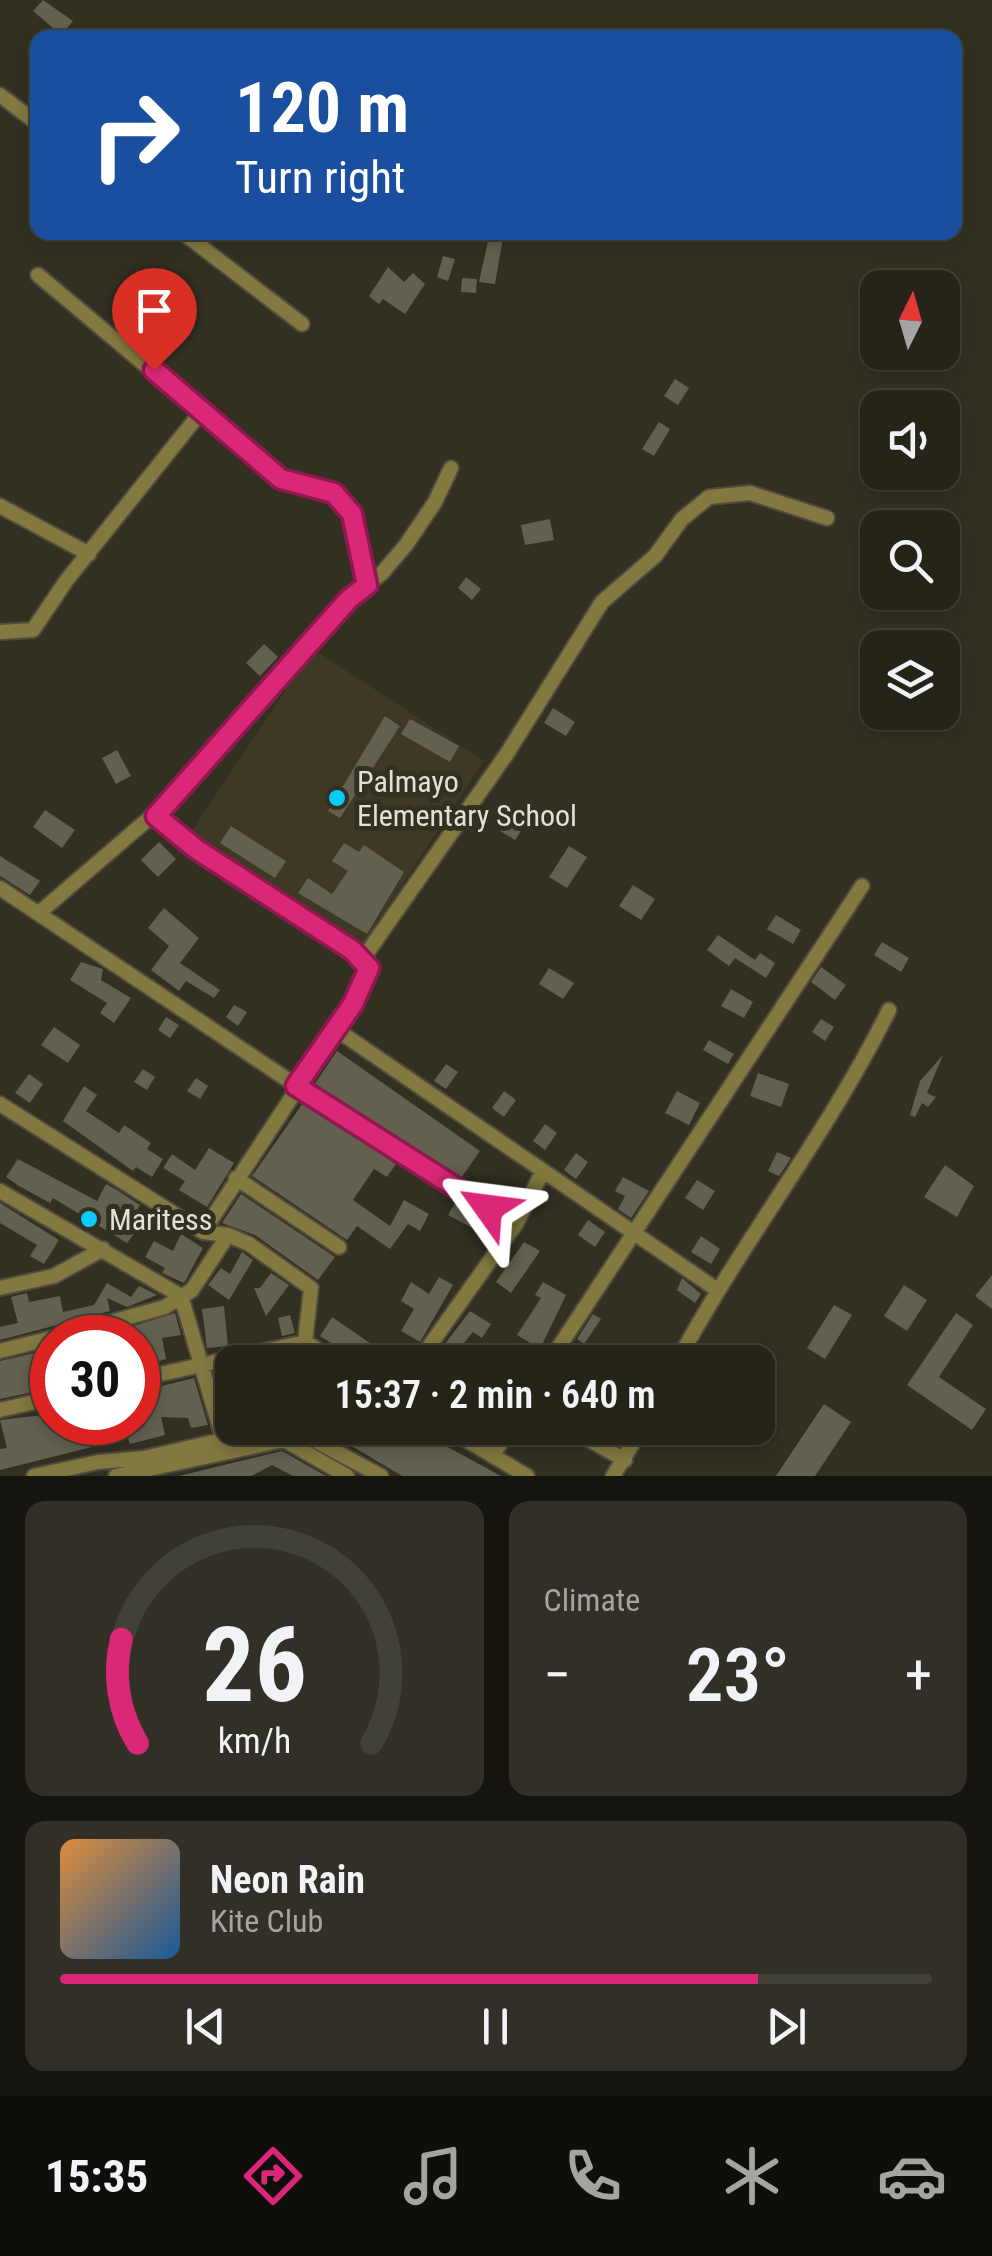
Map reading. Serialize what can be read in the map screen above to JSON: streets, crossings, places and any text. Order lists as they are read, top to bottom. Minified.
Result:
{"places":["Palmayo Elementary School","Maritess"],"north":"top","page":{"turn":["120 m","Turn right"],"limit":"30","trip":"15:37 · 2 min · 640 m","tile":"Climate","heat":["−","23°","+"],"song":["Neon Rain","Kite Club"],"tabs":"15:35","gauge":["26","km/h"]}}
